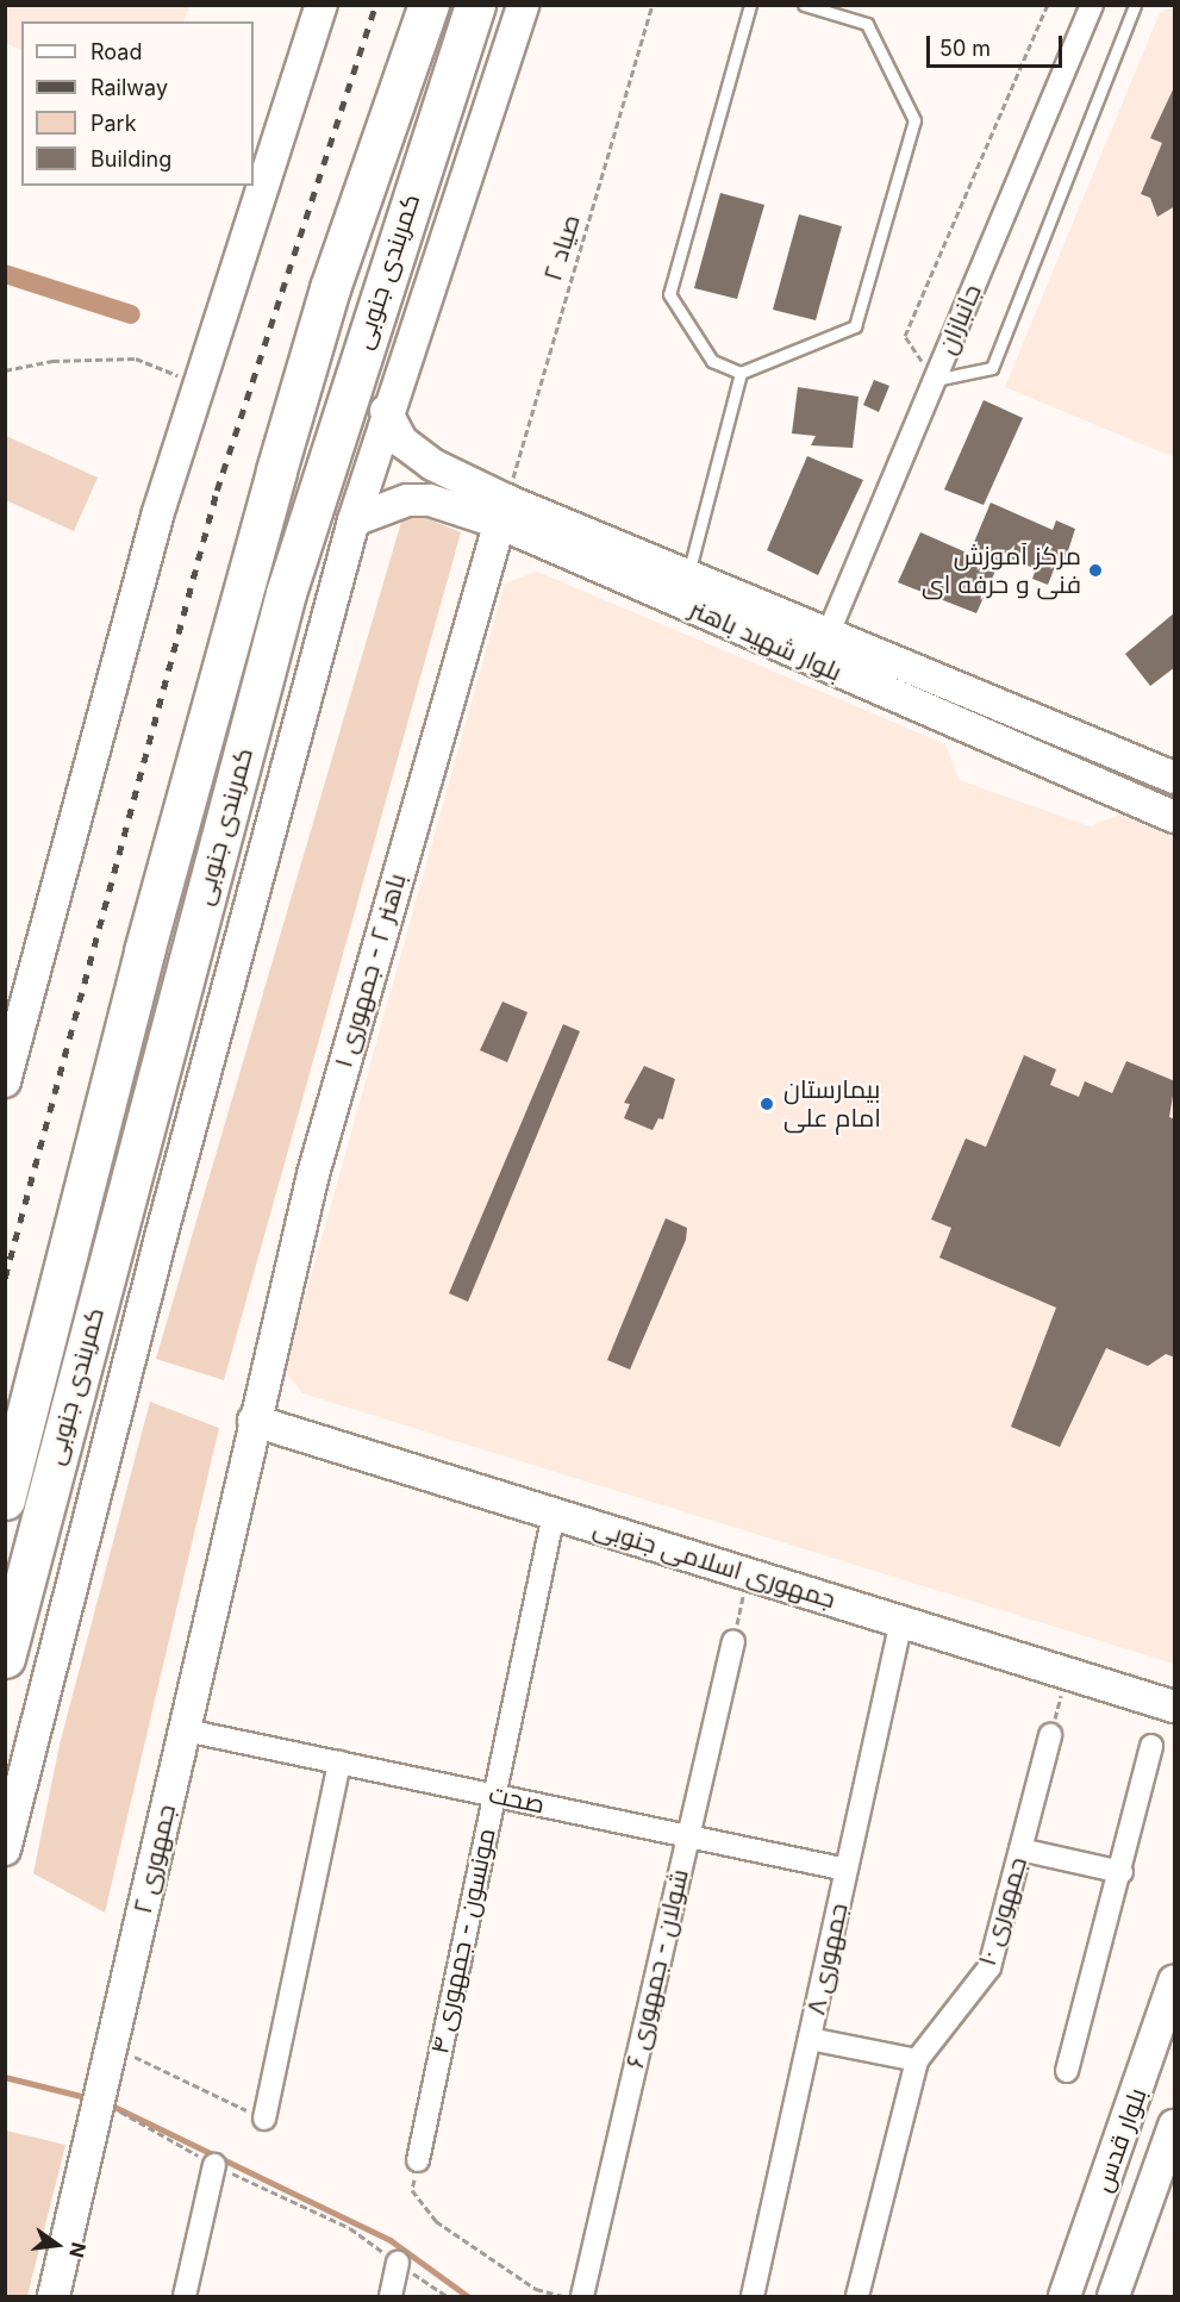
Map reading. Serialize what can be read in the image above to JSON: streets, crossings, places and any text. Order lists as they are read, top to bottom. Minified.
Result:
{"streets":{"highway":["کمربندی جنوبی"],"main road":["بلوار شهید باهنر","باهنر ۲ - جمهوری ۱","جمهوری اسلامی جنوبی","جمهوری ۲","بلوار قدس"],"street":["جانبازان","صحت","جمهوری ۱۰","مونسون - جمهوری ۴","جمهوری ۸","شولان - جمهوری ۶"],"path":["صیاد ۲"]},"crossings":[["صیاد ۲","بلوار شهید باهنر"],["صیاد ۲","باهنر ۲ - جمهوری ۱"],["جانبازان","بلوار شهید باهنر"],["بلوار شهید باهنر","باهنر ۲ - جمهوری ۱"],["باهنر ۲ - جمهوری ۱","جمهوری اسلامی جنوبی"],["باهنر ۲ - جمهوری ۱","جمهوری ۲"],["جمهوری اسلامی جنوبی","جمهوری ۲"],["جمهوری اسلامی جنوبی","مونسون - جمهوری ۴"],["جمهوری اسلامی جنوبی","جمهوری ۸"],["صحت","جمهوری ۲"],["صحت","مونسون - جمهوری ۴"],["صحت","جمهوری ۸"],["صحت","شولان - جمهوری ۶"]],"places":["مرکز آموزش فنی و حرفه ای","بیمارستان امام علی"],"legend":["Road","Railway","Park","Building"],"scale_bar":"50 m","north":"right"}
